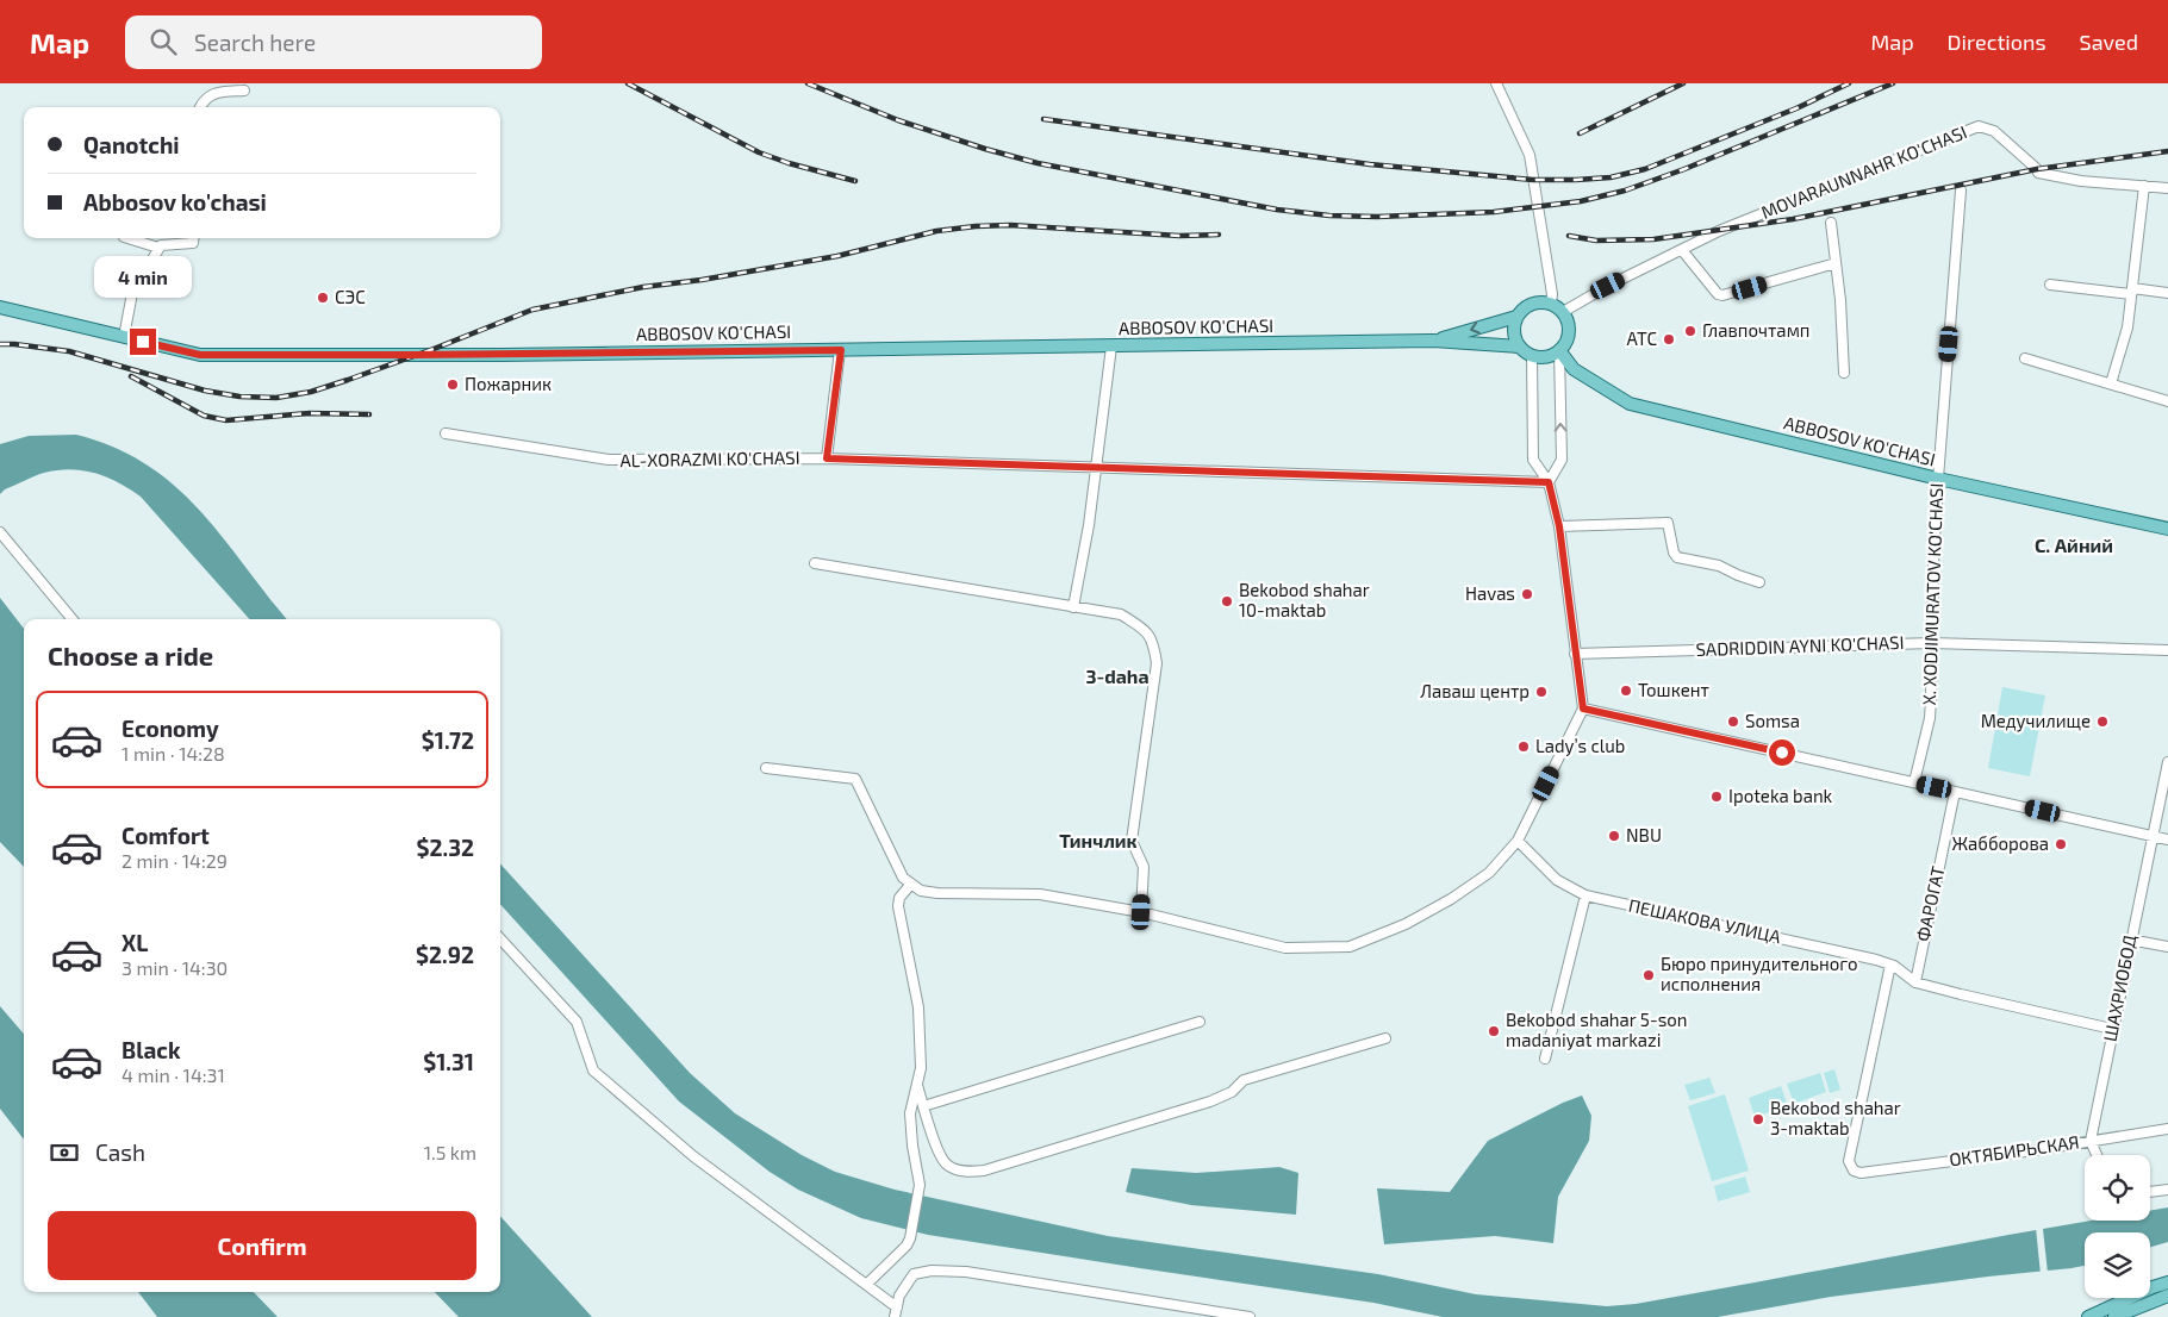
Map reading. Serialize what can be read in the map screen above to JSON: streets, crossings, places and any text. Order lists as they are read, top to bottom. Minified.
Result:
{"streets":{"main road":["ABBOSOV KO'CHASI"],"street":["MOVARAUNNAHR KO'CHASI","AL-XORAZMI KO'CHASI","X. XODJIMURATOV KO'CHASI","SADRIDDIN AYNI KO'CHASI","ФАРОГАТ","ПЕШАКОВА УЛИЦА","ШАХРИОБОД","ОКТЯБИРЬСКАЯ"]},"crossings":[["MOVARAUNNAHR KO'CHASI","ABBOSOV KO'CHASI"],["ABBOSOV KO'CHASI","X. XODJIMURATOV KO'CHASI"],["X. XODJIMURATOV KO'CHASI","SADRIDDIN AYNI KO'CHASI"],["ФАРОГАТ","ПЕШАКОВА УЛИЦА"],["ПЕШАКОВА УЛИЦА","ШАХРИОБОД"],["ПЕШАКОВА УЛИЦА","ОКТЯБИРЬСКАЯ"],["ШАХРИОБОД","ОКТЯБИРЬСКАЯ"]],"districts":["С. Айний","3-daha","Тинчлик"],"places":["СЭС","Главпочтамп","АТС","Пожарник","Havas","Bekobod shahar 10-maktab","Тошкент","Лаваш центр","Somsa","Медучилище","Lady’s club","Ipoteka bank","NBU","Жабборова","Бюро принудительного исполнения","Bekobod shahar 5-son madaniyat markazi","Bekobod shahar 3-maktab"],"page":{"header":"Map","search":"Search here","nav":["Map","Directions","Saved"],"banner":["Qanotchi","Abbosov ko'chasi"],"bubble":"4 min","heading":"Choose a ride","list":[{"name":"Economy","note":"1 min · 14:28","value":"$1.72"},{"name":"Comfort","note":"2 min · 14:29","value":"$2.32"},{"name":"XL","note":"3 min · 14:30","value":"$2.92"},{"name":"Black","note":"4 min · 14:31","value":"$1.31"}],"pay":["Cash","1.5 km"],"buttons":"Confirm"}}
